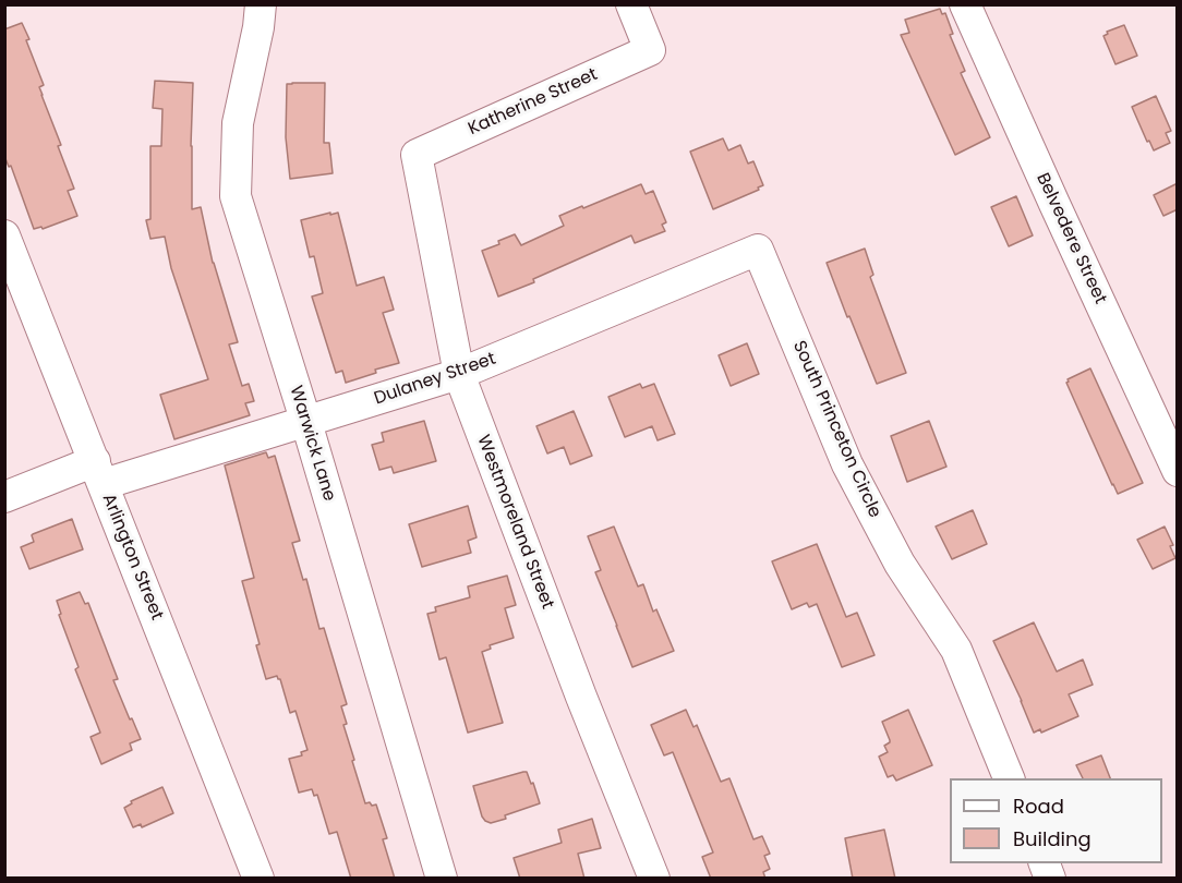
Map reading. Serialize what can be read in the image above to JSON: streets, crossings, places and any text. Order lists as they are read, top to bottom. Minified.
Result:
{"streets":{"street":["Katherine Street","Belvedere Street","Dulaney Street","South Princeton Circle","Warwick Lane","Westmoreland Street","Arlington Street"]},"crossings":[["Katherine Street","Westmoreland Street"],["Dulaney Street","South Princeton Circle"],["Dulaney Street","Warwick Lane"],["Dulaney Street","Westmoreland Street"],["Dulaney Street","Arlington Street"]],"legend":["Road","Building"]}
